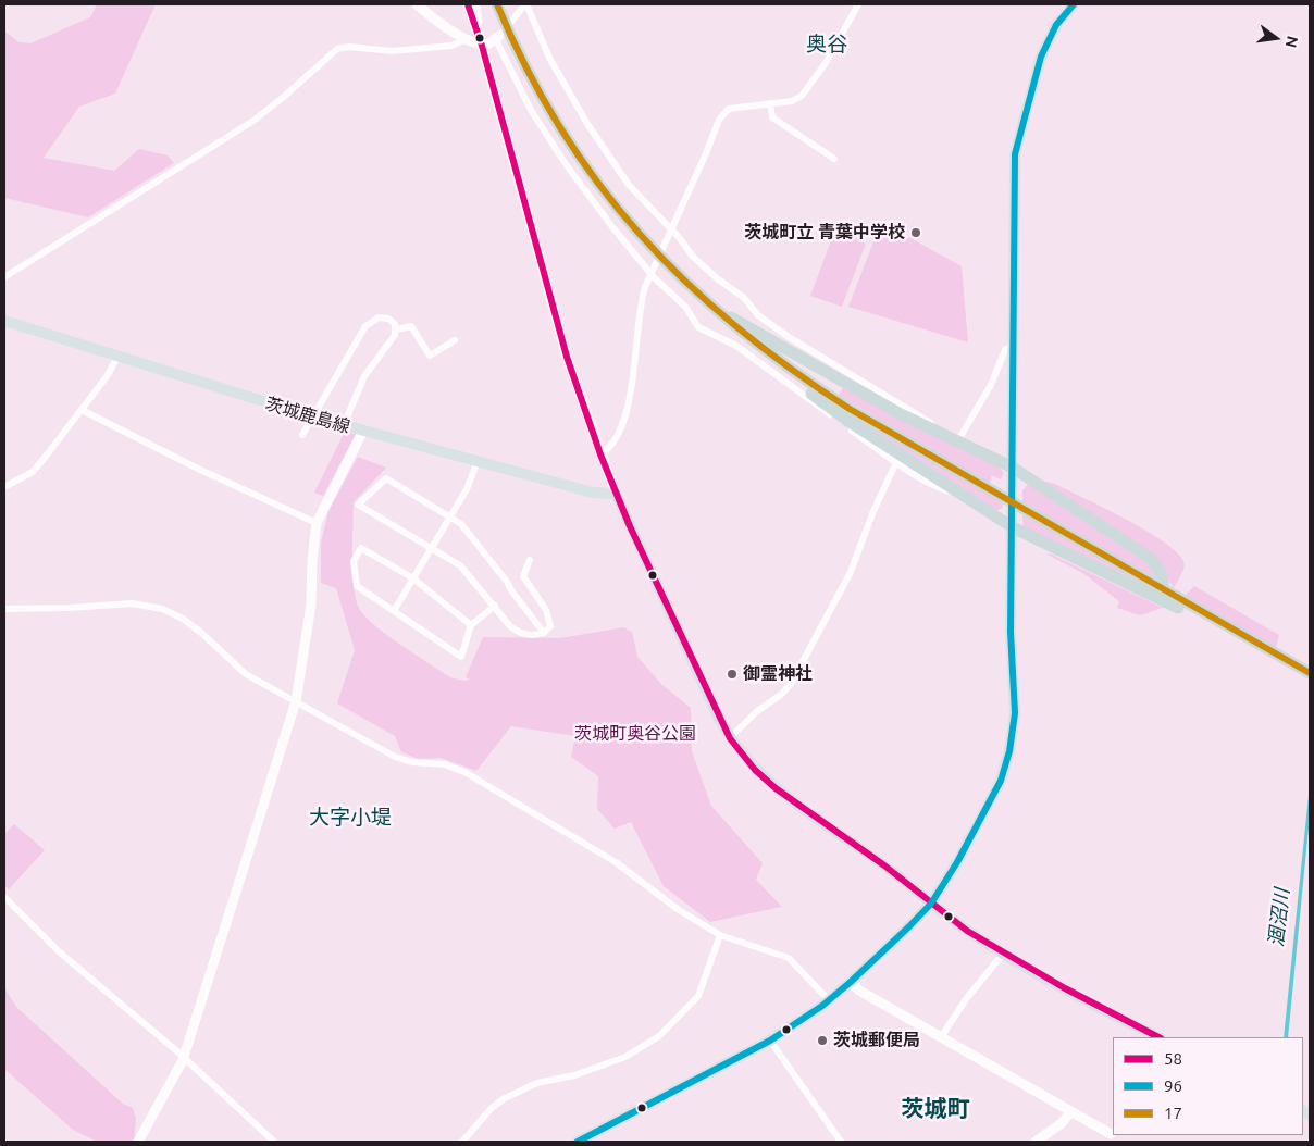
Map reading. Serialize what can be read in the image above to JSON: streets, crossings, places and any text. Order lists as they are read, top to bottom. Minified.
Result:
{"streets":{"main road":["茨城鹿島線"]},"districts":["奥谷","大字小堤","茨城町"],"water":["涸沼川"],"parks":["茨城町奥谷公園"],"places":["茨城町立 青葉中学校","御霊神社","茨城郵便局"],"lines":["transit line 58","transit line 96","transit line 17"],"legend":["58","96","17"],"north":"right"}
